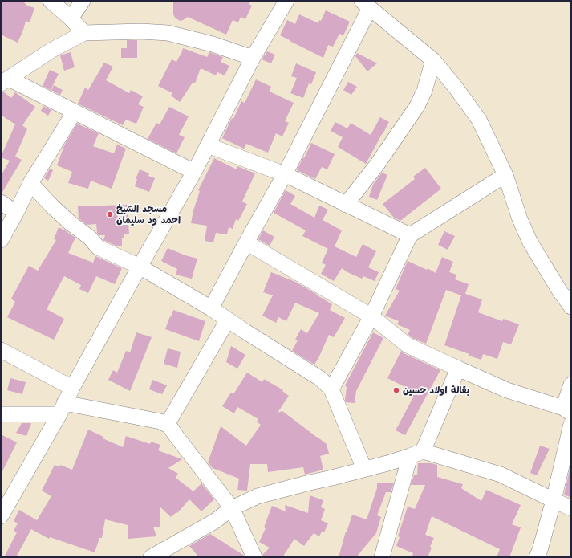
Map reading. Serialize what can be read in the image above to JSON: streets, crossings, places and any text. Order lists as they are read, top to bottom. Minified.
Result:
{"places":["مسجد الشيخ احمد ود سليمان","بقالة اولاد حسين"]}
